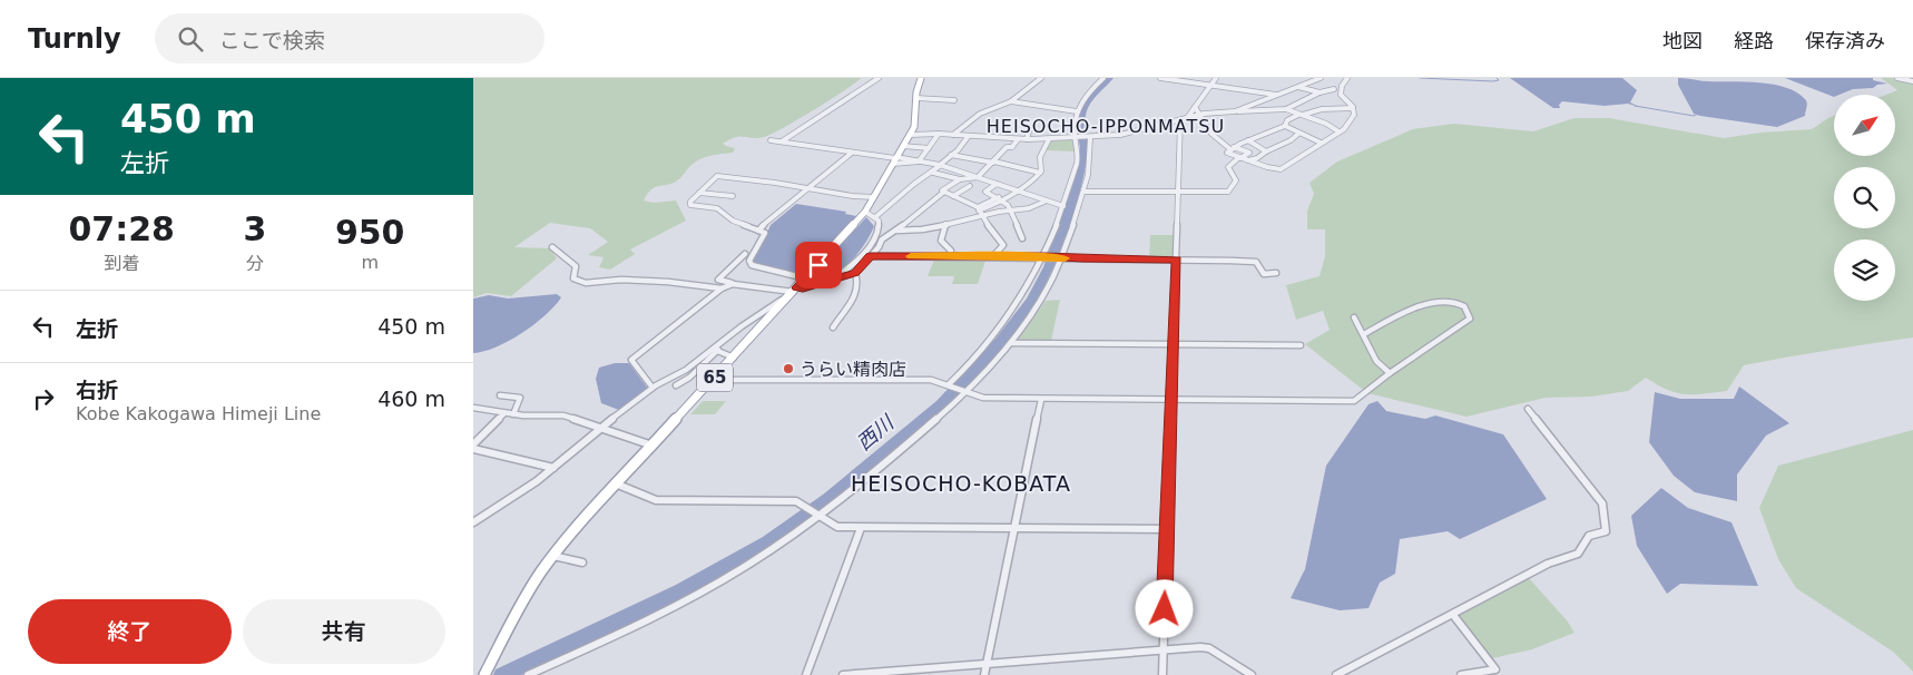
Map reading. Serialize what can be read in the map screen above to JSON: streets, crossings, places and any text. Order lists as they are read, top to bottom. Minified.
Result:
{"streets":{"main road":["65"]},"districts":["HEISOCHO-IPPONMATSU","HEISOCHO-KOBATA"],"water":["西川"],"places":["うらい精肉店"],"north":"top right","page":{"header":"Turnly","search":"ここで検索","nav":["地図","経路","保存済み"],"turn":["450 m","左折"],"eta":["07:28","到着","3","分","950","m"],"list":[{"name":"左折","value":"450 m"},{"name":"右折","note":"Kobe Kakogawa Himeji Line","value":"460 m"}],"buttons":["終了","共有"]}}
